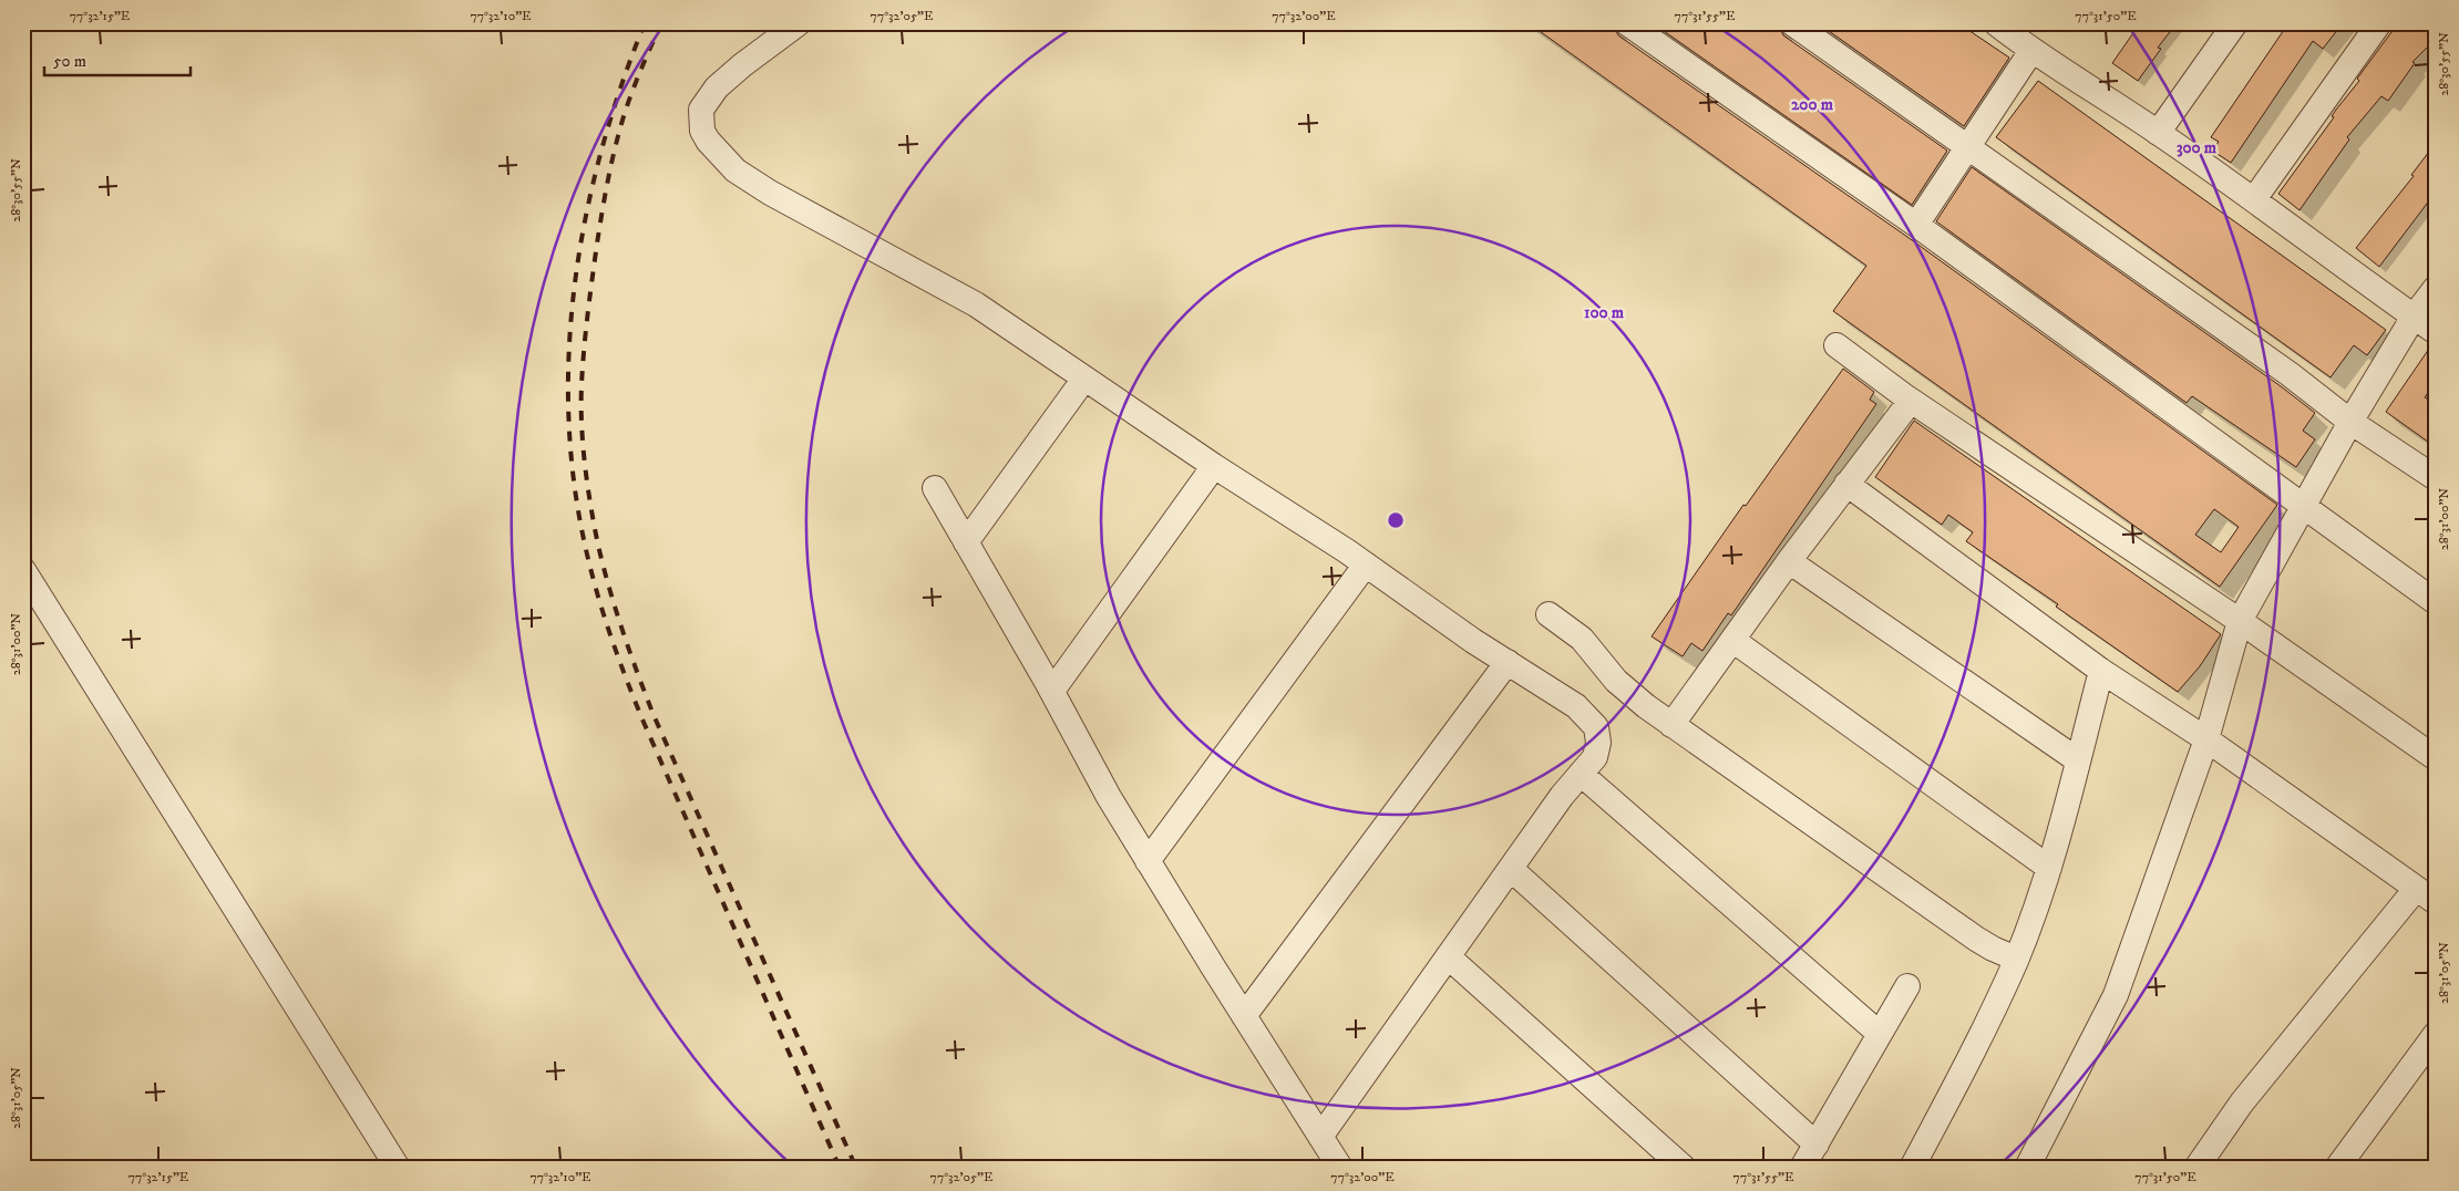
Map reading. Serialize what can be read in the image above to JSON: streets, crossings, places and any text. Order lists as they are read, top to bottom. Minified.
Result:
{"scale_bar":"50 m","coordinates":["77°32'15\"E","77°32'10\"E","77°32'05\"E","77°32'00\"E","77°31'55\"E","77°31'50\"E","28°30'55\"N","28°31'00\"N","28°31'05\"N"],"rings":["200 m","300 m","100 m"]}
